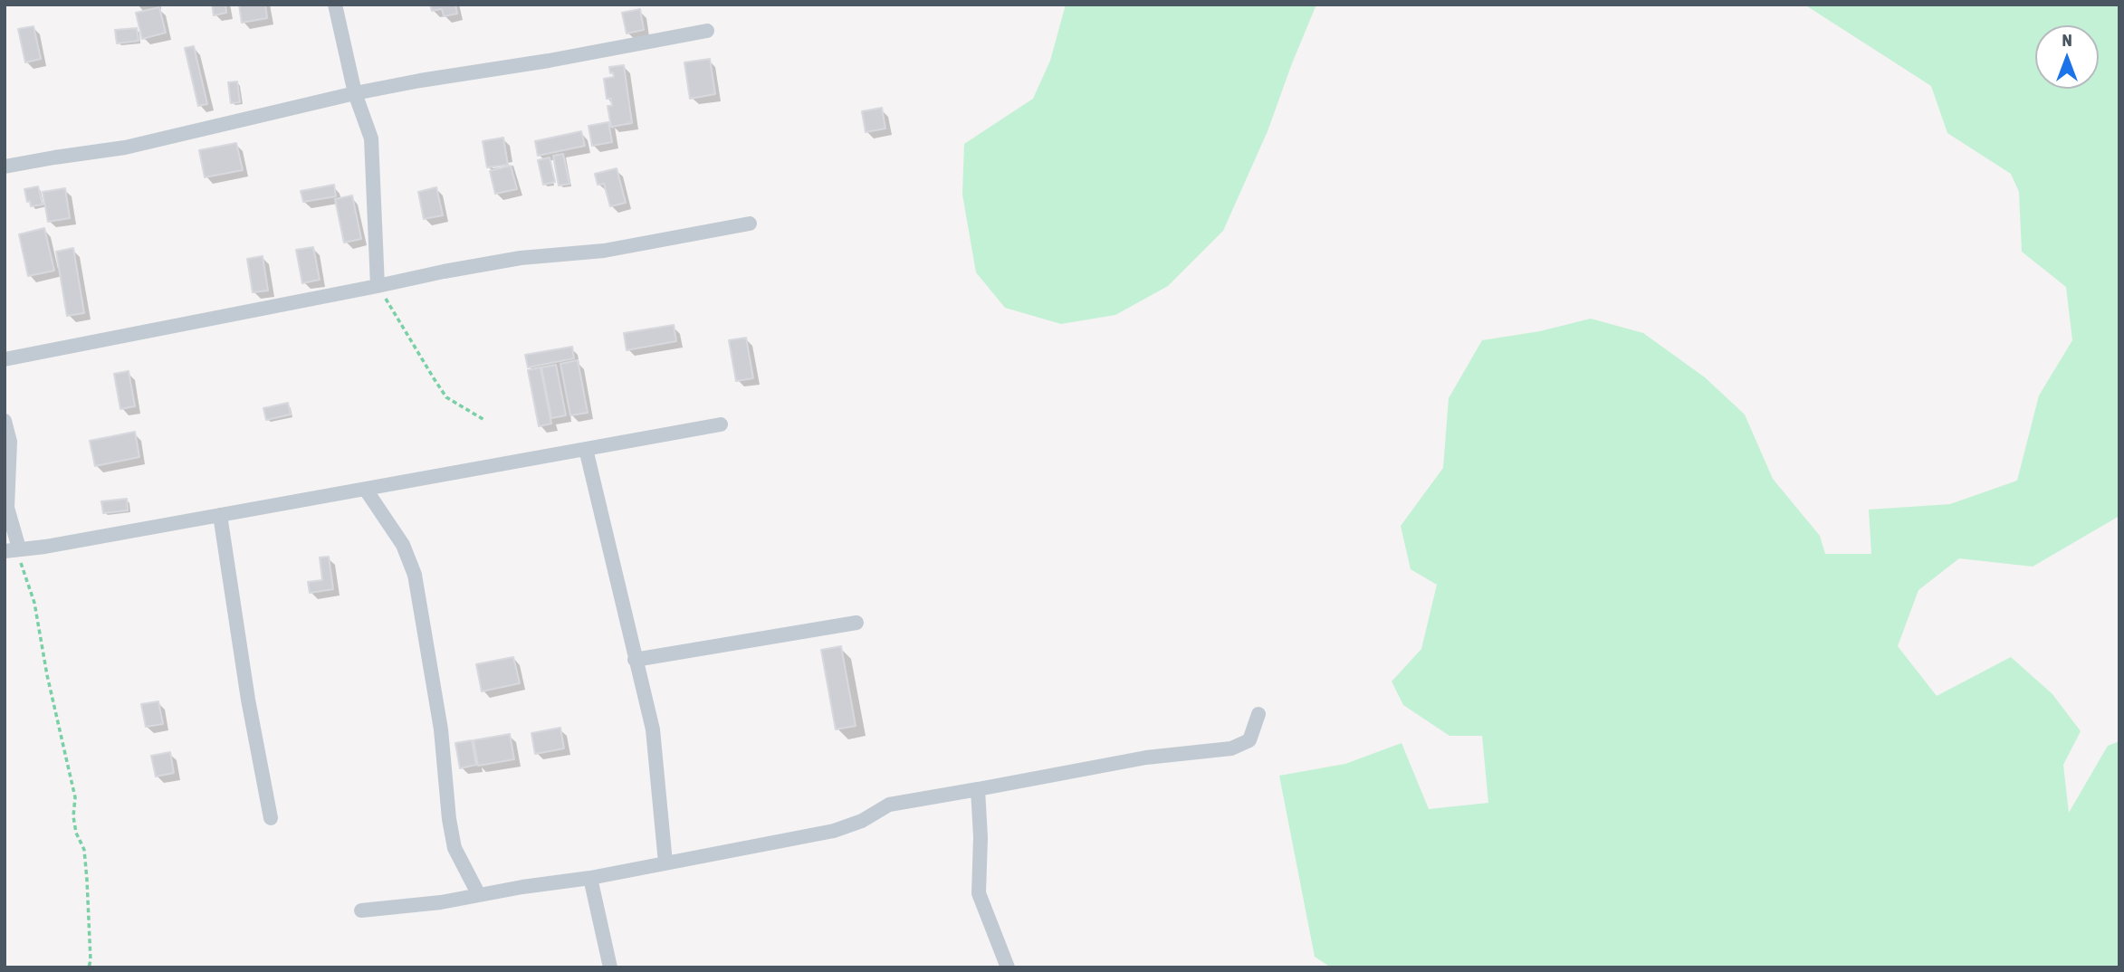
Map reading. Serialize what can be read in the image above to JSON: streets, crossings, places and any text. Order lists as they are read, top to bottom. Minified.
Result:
{"north":"top"}
